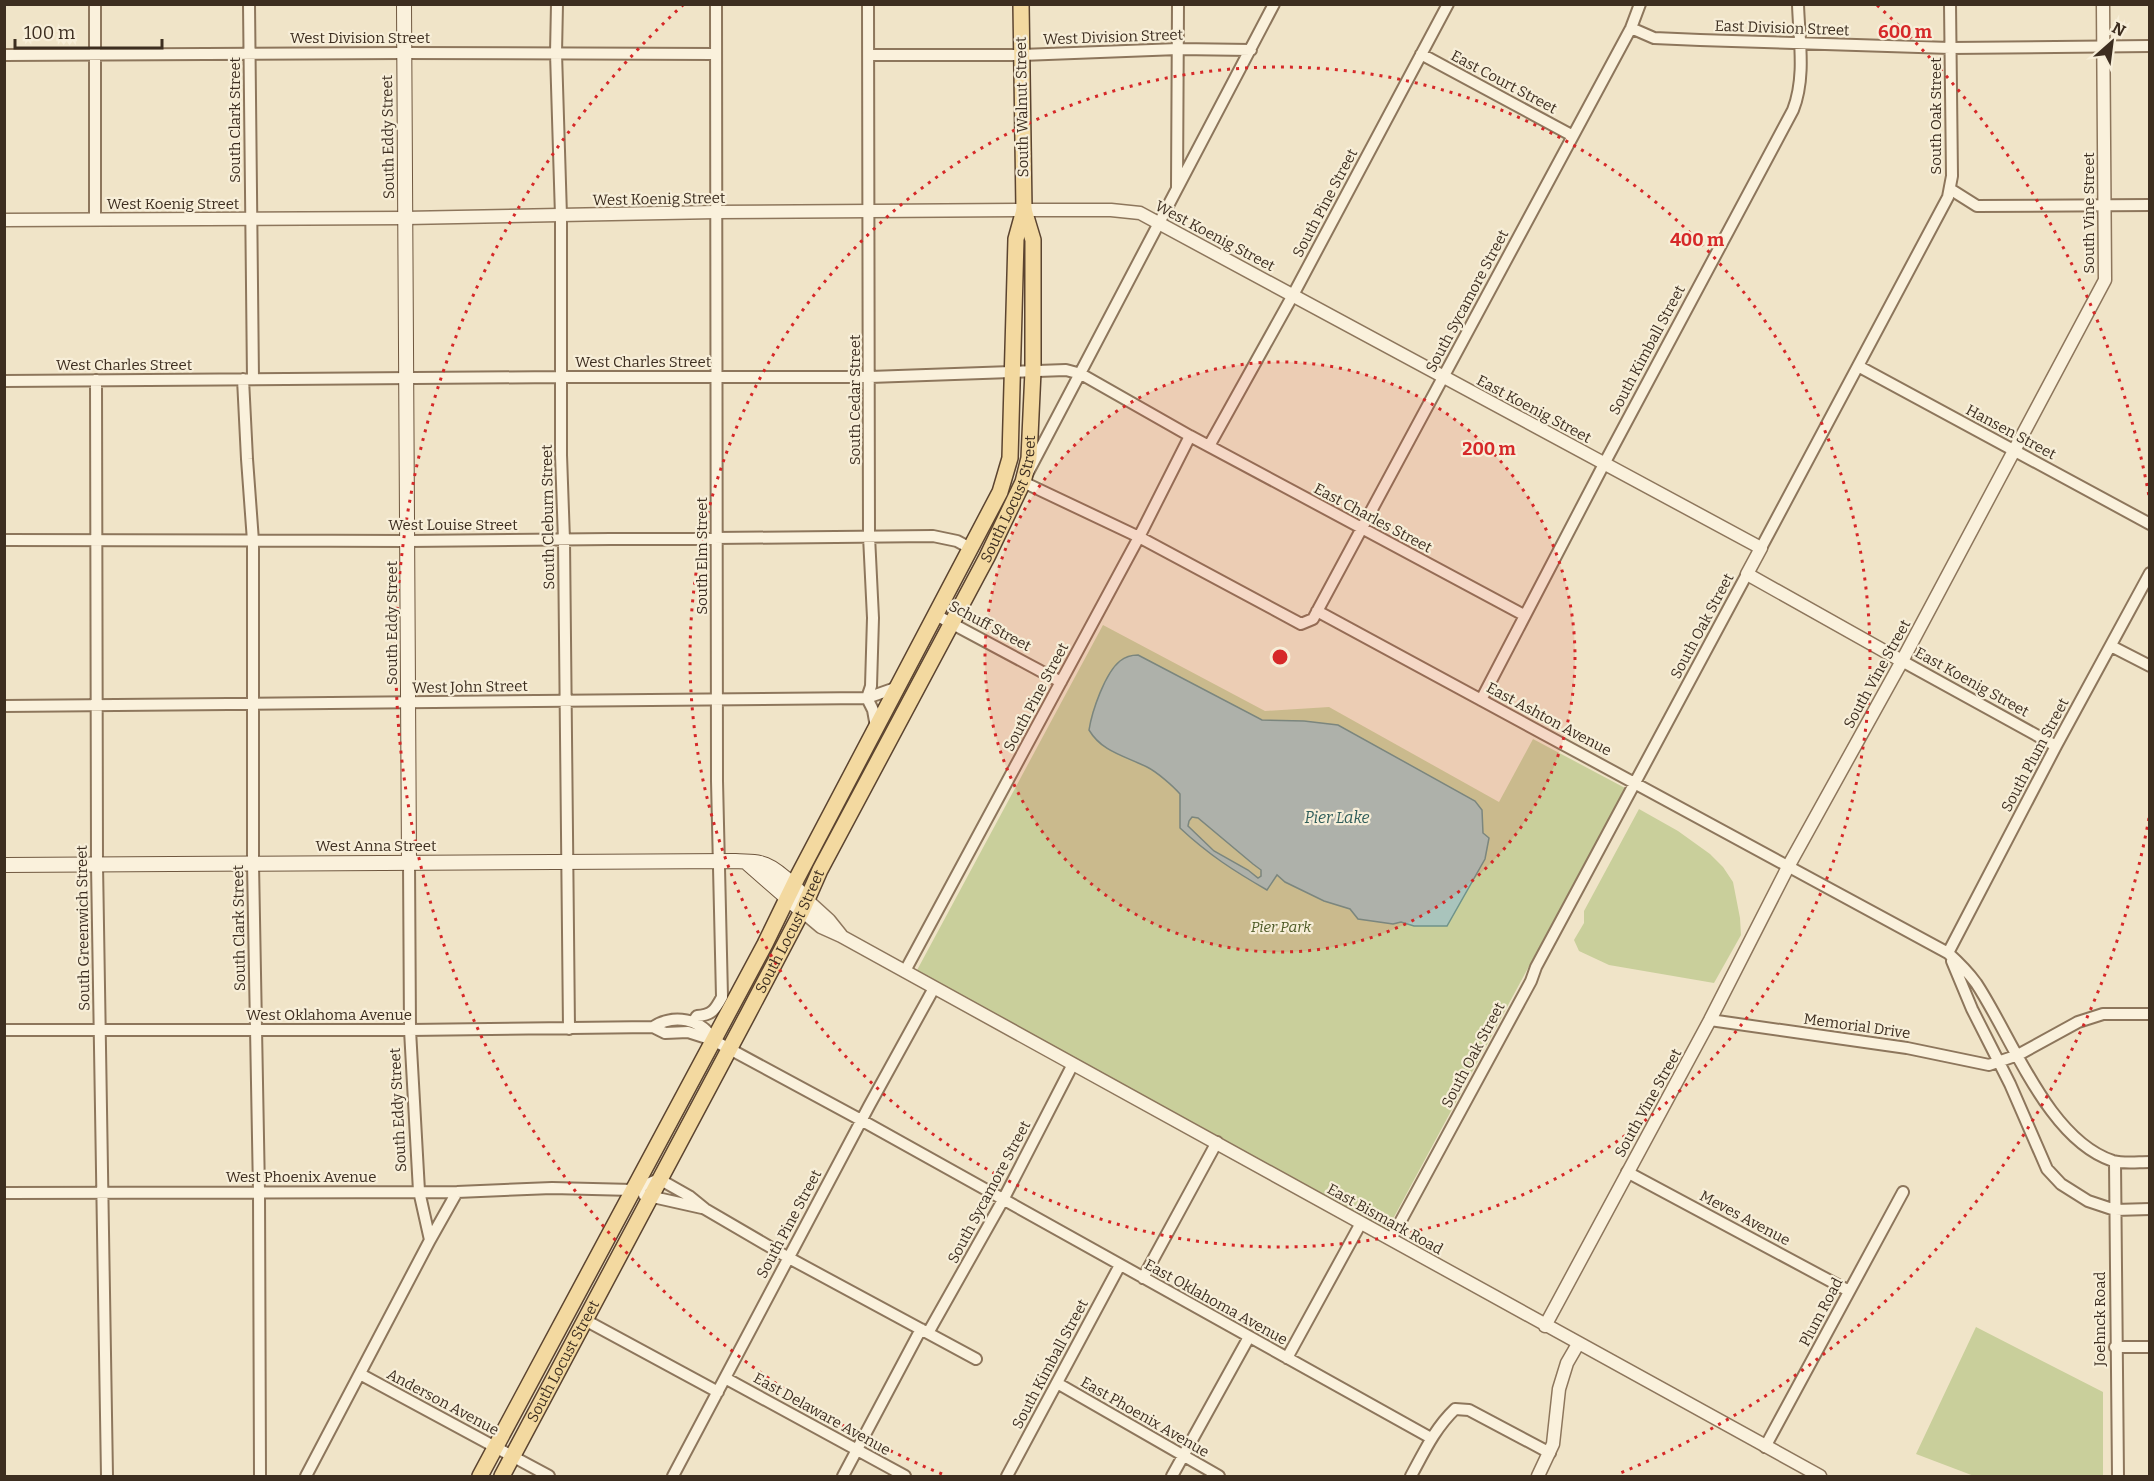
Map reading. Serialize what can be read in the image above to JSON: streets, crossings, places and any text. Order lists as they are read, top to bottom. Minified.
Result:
{"streets":{"main road":["South Walnut Street","South Eddy Street","South Locust Street","West Anna Street"],"street":["East Division Street","West Division Street","East Court Street","South Oak Street","South Clark Street","West Koenig Street","South Pine Street","South Vine Street","South Sycamore Street","South Kimball Street","West Charles Street","South Cedar Street","East Koenig Street","Hansen Street","South Cleburn Street","East Charles Street","West Louise Street","South Elm Street","Schuff Street","West John Street","East Ashton Avenue","South Plum Street","South Greenwich Street","West Oklahoma Avenue","Memorial Drive","West Phoenix Avenue","Meves Avenue","East Bismark Road","East Oklahoma Avenue","Plum Road","Joehnck Road","Anderson Avenue","East Delaware Avenue","East Phoenix Avenue"]},"crossings":[["East Division Street","South Oak Street"],["East Division Street","South Vine Street"],["East Division Street","South Sycamore Street"],["East Division Street","South Kimball Street"],["West Division Street","South Walnut Street"],["West Division Street","South Clark Street"],["West Division Street","South Eddy Street"],["West Division Street","South Cedar Street"],["West Division Street","South Cleburn Street"],["West Division Street","South Elm Street"],["East Court Street","South Pine Street"],["East Court Street","South Sycamore Street"],["South Walnut Street","West Koenig Street"],["South Walnut Street","West Charles Street"],["South Walnut Street","South Locust Street"],["South Oak Street","East Koenig Street"],["South Oak Street","Hansen Street"],["South Oak Street","East Ashton Avenue"],["South Oak Street","East Bismark Road"],["South Clark Street","West Koenig Street"],["South Clark Street","West Charles Street"],["South Clark Street","West Louise Street"],["South Clark Street","West John Street"],["South Clark Street","West Anna Street"],["South Clark Street","West Oklahoma Avenue"],["South Clark Street","West Phoenix Avenue"],["South Eddy Street","West Koenig Street"],["South Eddy Street","West Charles Street"],["South Eddy Street","West Louise Street"],["South Eddy Street","West John Street"],["South Eddy Street","West Anna Street"],["South Eddy Street","West Oklahoma Avenue"],["South Eddy Street","West Phoenix Avenue"],["West Koenig Street","South Pine Street"],["West Koenig Street","South Cedar Street"],["West Koenig Street","East Koenig Street"],["West Koenig Street","South Cleburn Street"],["West Koenig Street","South Elm Street"],["South Pine Street","East Koenig Street"],["South Pine Street","East Charles Street"],["South Pine Street","Schuff Street"],["South Pine Street","West Oklahoma Avenue"],["South Pine Street","West Phoenix Avenue"],["South Pine Street","East Bismark Road"],["South Pine Street","East Oklahoma Avenue"],["South Pine Street","East Delaware Avenue"],["South Vine Street","East Koenig Street"],["South Vine Street","Hansen Street"],["South Vine Street","East Ashton Avenue"],["South Vine Street","Memorial Drive"],["South Vine Street","Meves Avenue"],["South Vine Street","East Bismark Road"],["South Sycamore Street","East Koenig Street"],["South Sycamore Street","East Charles Street"],["South Sycamore Street","East Ashton Avenue"],["South Sycamore Street","East Bismark Road"],["South Sycamore Street","East Oklahoma Avenue"],["South Sycamore Street","East Delaware Avenue"],["South Kimball Street","East Koenig Street"],["South Kimball Street","East Charles Street"],["South Kimball Street","East Ashton Avenue"],["South Kimball Street","East Oklahoma Avenue"],["South Kimball Street","East Phoenix Avenue"],["West Charles Street","South Cedar Street"],["West Charles Street","South Locust Street"],["West Charles Street","South Cleburn Street"],["West Charles Street","South Elm Street"],["West Charles Street","South Greenwich Street"],["South Cedar Street","South Locust Street"],["South Cedar Street","West Louise Street"],["South Cedar Street","West John Street"],["East Koenig Street","South Plum Street"],["South Locust Street","West Louise Street"],["South Locust Street","Schuff Street"],["South Locust Street","West John Street"],["South Locust Street","West Anna Street"],["South Locust Street","West Oklahoma Avenue"],["South Locust Street","West Phoenix Avenue"],["South Locust Street","East Bismark Road"],["South Locust Street","Anderson Avenue"],["South Cleburn Street","West Louise Street"],["South Cleburn Street","West John Street"],["South Cleburn Street","West Anna Street"],["South Cleburn Street","West Oklahoma Avenue"],["West Louise Street","South Elm Street"],["West Louise Street","South Greenwich Street"],["South Elm Street","West John Street"],["South Elm Street","West Anna Street"],["South Elm Street","West Oklahoma Avenue"],["West John Street","South Greenwich Street"],["East Ashton Avenue","South Plum Street"],["East Ashton Avenue","Memorial Drive"],["West Anna Street","South Greenwich Street"],["West Anna Street","East Bismark Road"],["South Greenwich Street","West Oklahoma Avenue"],["South Greenwich Street","West Phoenix Avenue"],["West Oklahoma Avenue","East Oklahoma Avenue"],["Meves Avenue","Plum Road"],["East Bismark Road","Plum Road"]],"water":["Pier Lake"],"parks":["Pier Park"],"scale_bar":"100 m","north":"top right","rings":["600 m","400 m","200 m"]}
